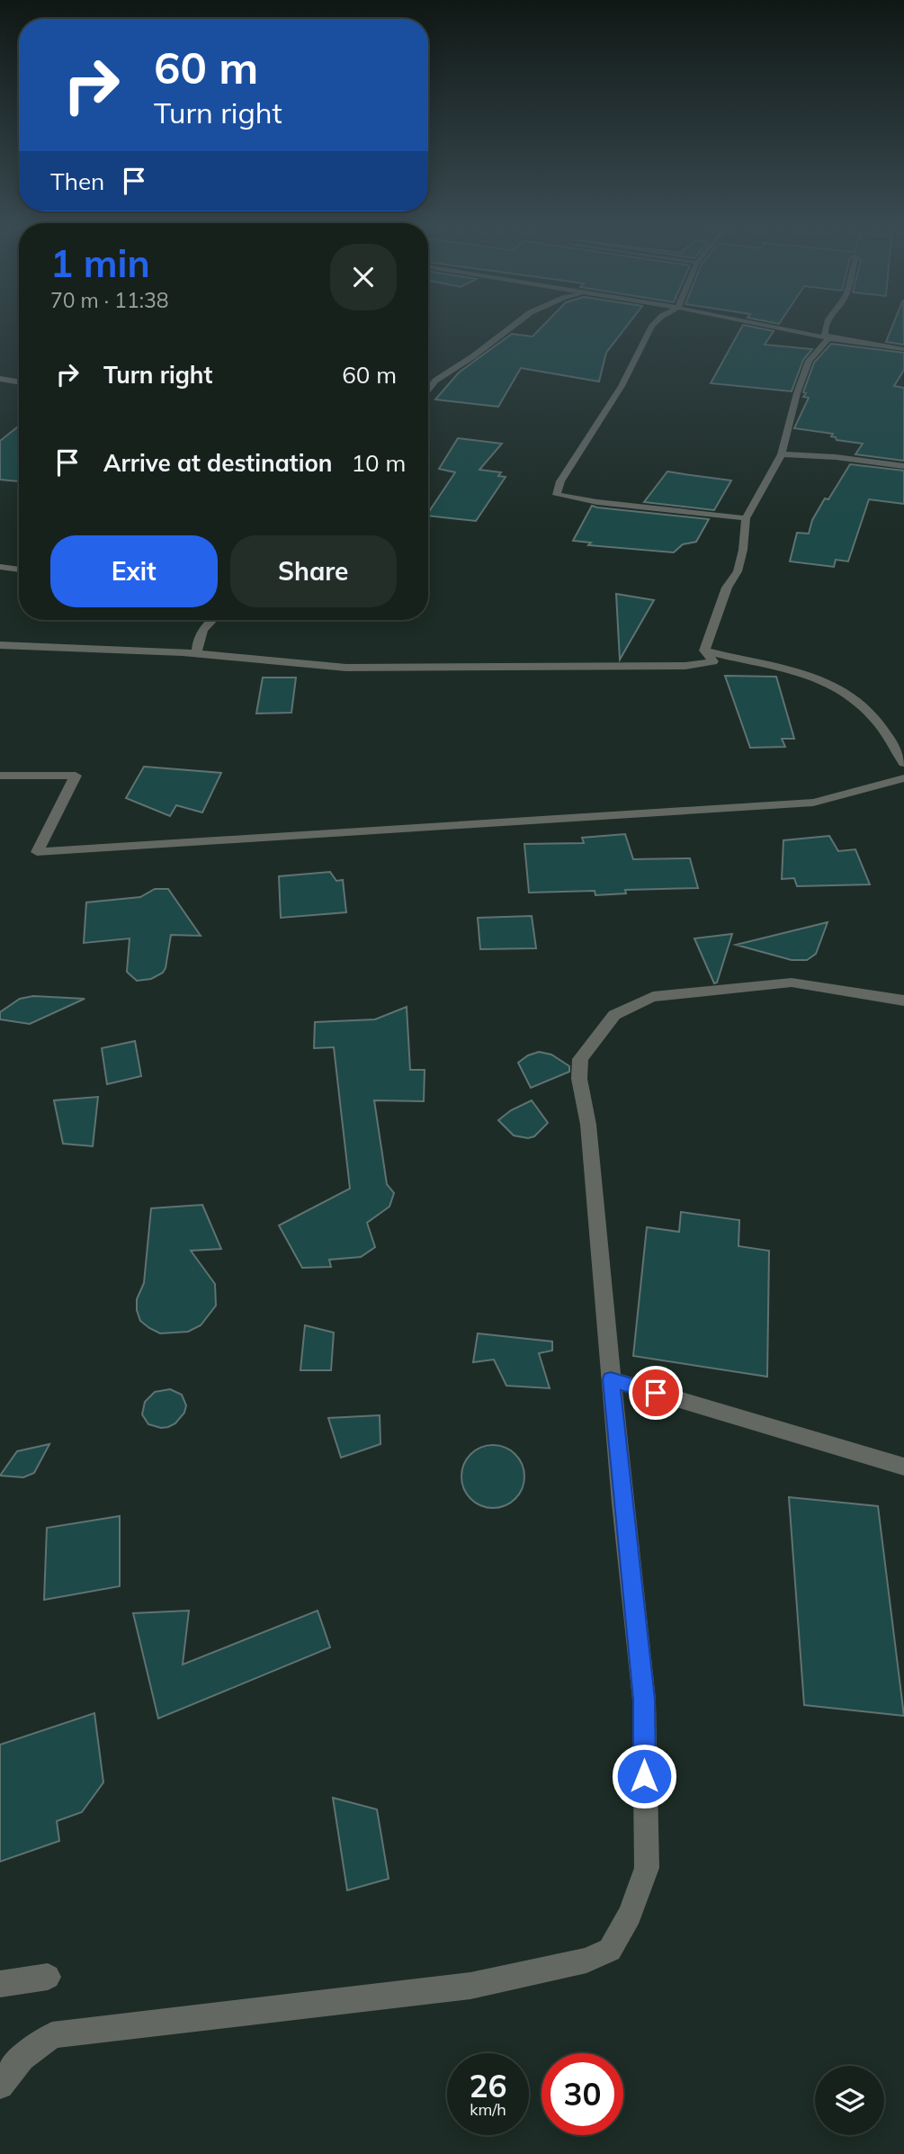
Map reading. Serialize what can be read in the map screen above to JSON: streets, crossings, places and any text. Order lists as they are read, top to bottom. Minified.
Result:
{"page":{"turn":["60 m","Turn right"],"then":"Then","heading":["1 min","70 m · 11:38"],"list":[{"name":"Turn right","value":"60 m"},{"name":"Arrive at destination","value":"10 m"}],"buttons":["Exit","Share"],"speed":"26 km/h","limit":"30"}}
